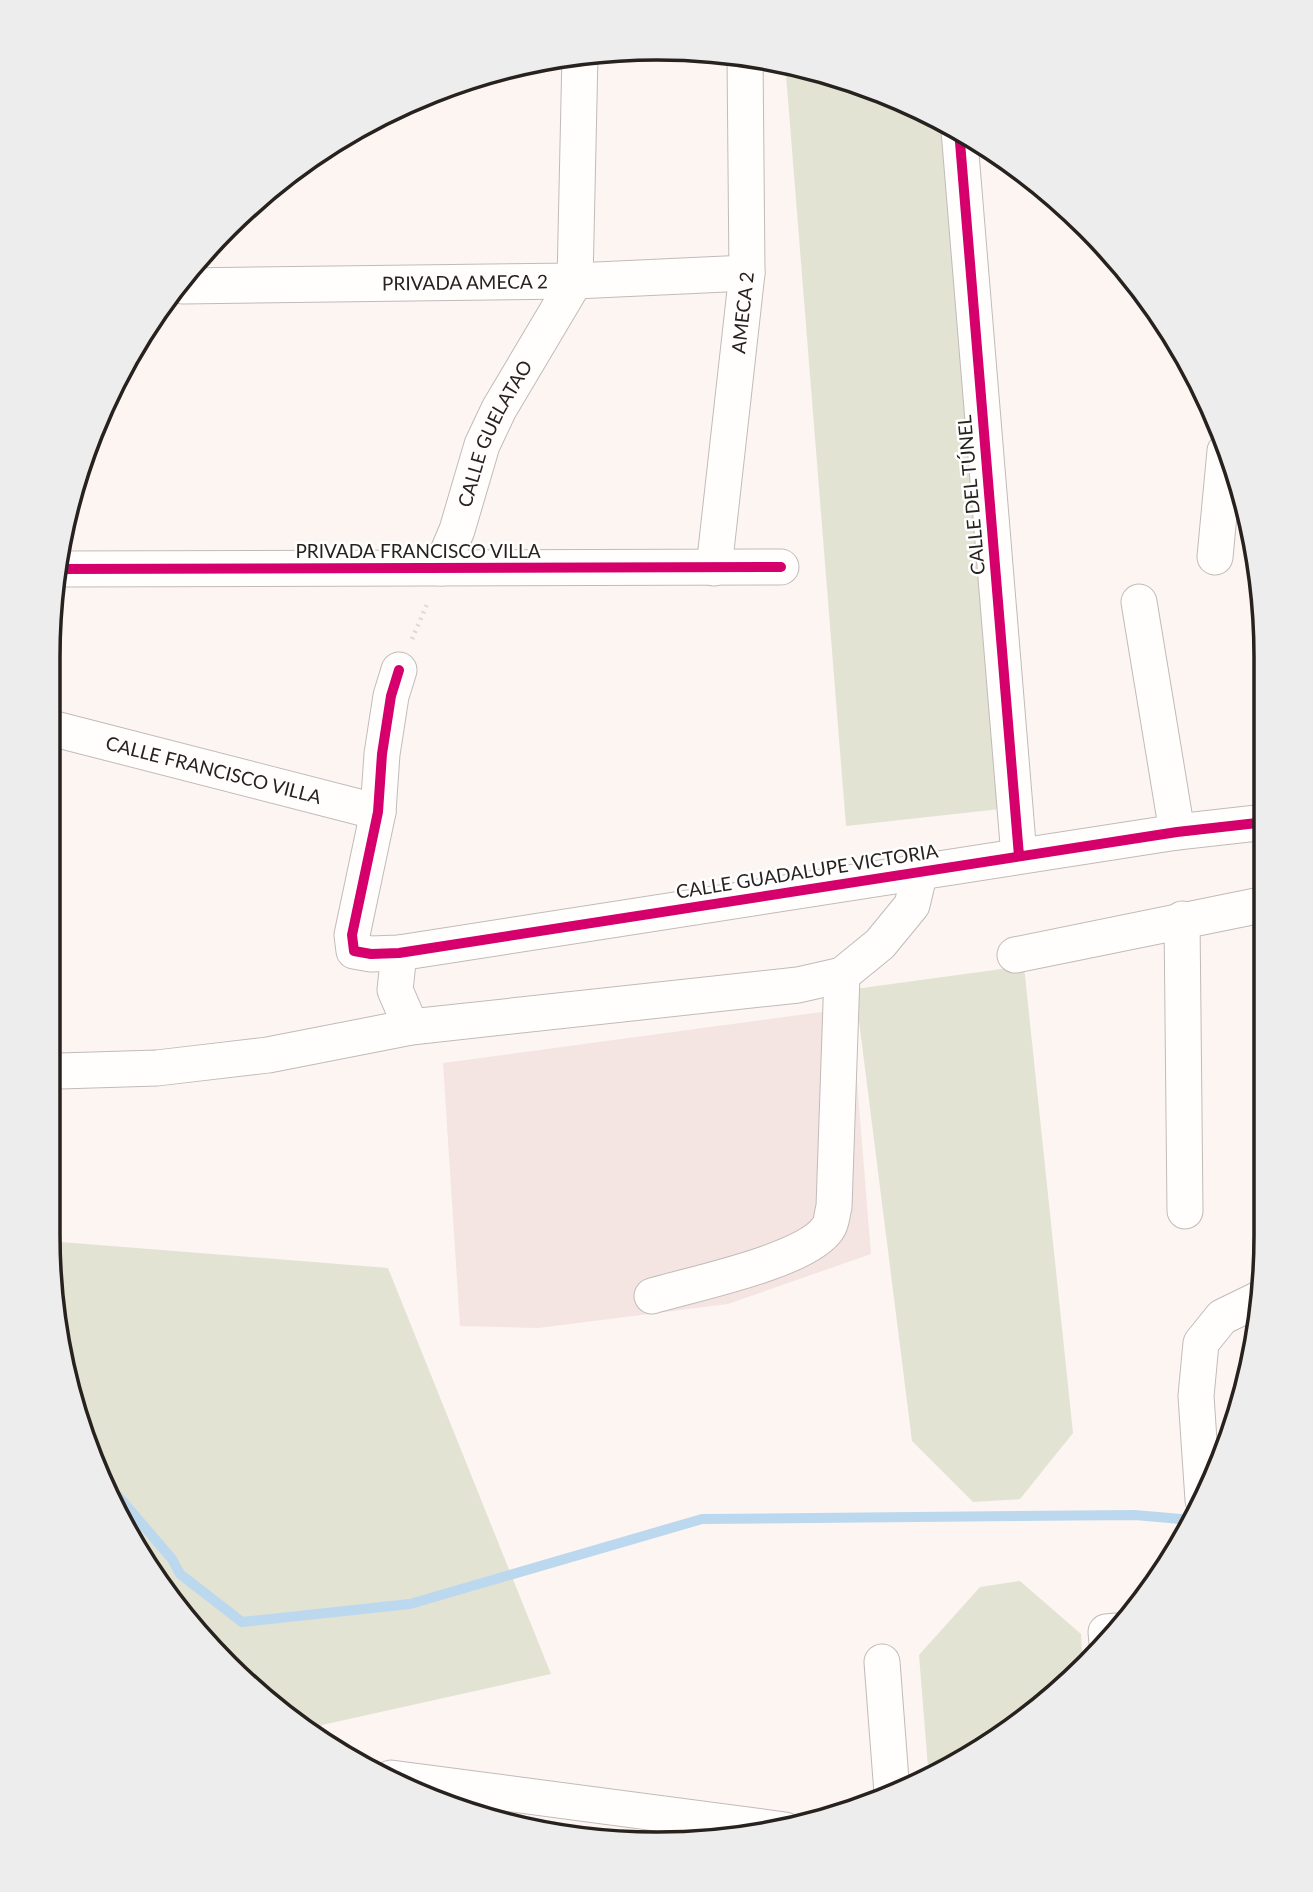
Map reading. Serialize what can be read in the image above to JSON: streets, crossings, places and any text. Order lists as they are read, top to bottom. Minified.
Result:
{"streets":{"street":["PRIVADA AMECA 2","AMECA 2","CALLE GUELATAO","CALLE DEL TÚNEL","PRIVADA FRANCISCO VILLA","CALLE FRANCISCO VILLA","CALLE GUADALUPE VICTORIA"]},"crossings":[["PRIVADA AMECA 2","AMECA 2"],["PRIVADA AMECA 2","CALLE GUELATAO"],["AMECA 2","PRIVADA FRANCISCO VILLA"],["CALLE GUELATAO","PRIVADA FRANCISCO VILLA"],["CALLE DEL TÚNEL","CALLE GUADALUPE VICTORIA"],["CALLE FRANCISCO VILLA","CALLE GUADALUPE VICTORIA"]]}
